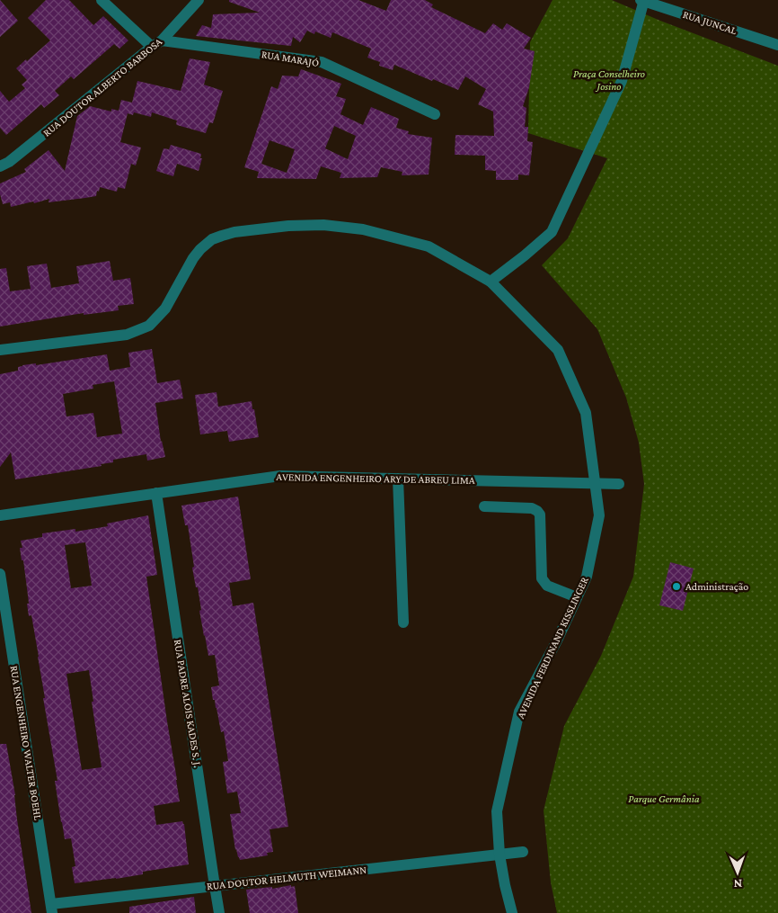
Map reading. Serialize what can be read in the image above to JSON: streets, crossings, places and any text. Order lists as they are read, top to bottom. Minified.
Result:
{"streets":{"street":["RUA JUNCAL","RUA MARAJÓ","RUA DOUTOR ALBERTO BARBOSA","AVENIDA ENGENHEIRO ARY DE ABREU LIMA","AVENIDA FERDINAND KISSLINGER","RUA PADRE ALOIS KADES S. J.","RUA ENGENHEIRO WALTER BOEHL","RUA DOUTOR HELMUTH WEIMANN"]},"crossings":[["RUA MARAJÓ","RUA DOUTOR ALBERTO BARBOSA"],["AVENIDA ENGENHEIRO ARY DE ABREU LIMA","AVENIDA FERDINAND KISSLINGER"],["AVENIDA ENGENHEIRO ARY DE ABREU LIMA","RUA PADRE ALOIS KADES S. J."],["AVENIDA FERDINAND KISSLINGER","RUA DOUTOR HELMUTH WEIMANN"],["RUA PADRE ALOIS KADES S. J.","RUA DOUTOR HELMUTH WEIMANN"],["RUA ENGENHEIRO WALTER BOEHL","RUA DOUTOR HELMUTH WEIMANN"]],"parks":["Praça Conselheiro Josino","Parque Germânia"],"places":["Administração"],"north":"bottom"}
